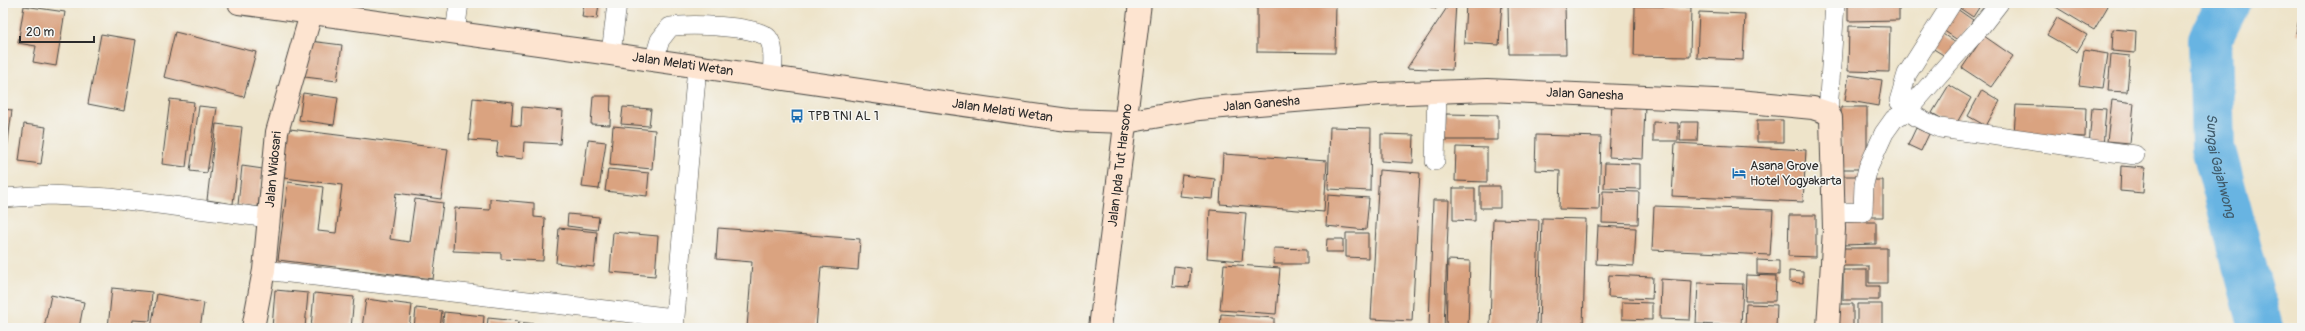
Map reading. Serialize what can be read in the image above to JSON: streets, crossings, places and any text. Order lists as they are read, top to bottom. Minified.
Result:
{"streets":{"street":["Jalan Melati Wetan","Jalan Ganesha","Jalan Ipda Tut Harsono","Jalan Widosari"]},"crossings":[["Jalan Melati Wetan","Jalan Ganesha"],["Jalan Melati Wetan","Jalan Ipda Tut Harsono"],["Jalan Melati Wetan","Jalan Widosari"],["Jalan Ganesha","Jalan Ipda Tut Harsono"]],"water":["Sungai Gajahwong"],"places":{"bus stop":["TPB TNI AL 1"],"hotel":["Asana Grove Hotel Yogyakarta"]},"scale_bar":"20 m"}
